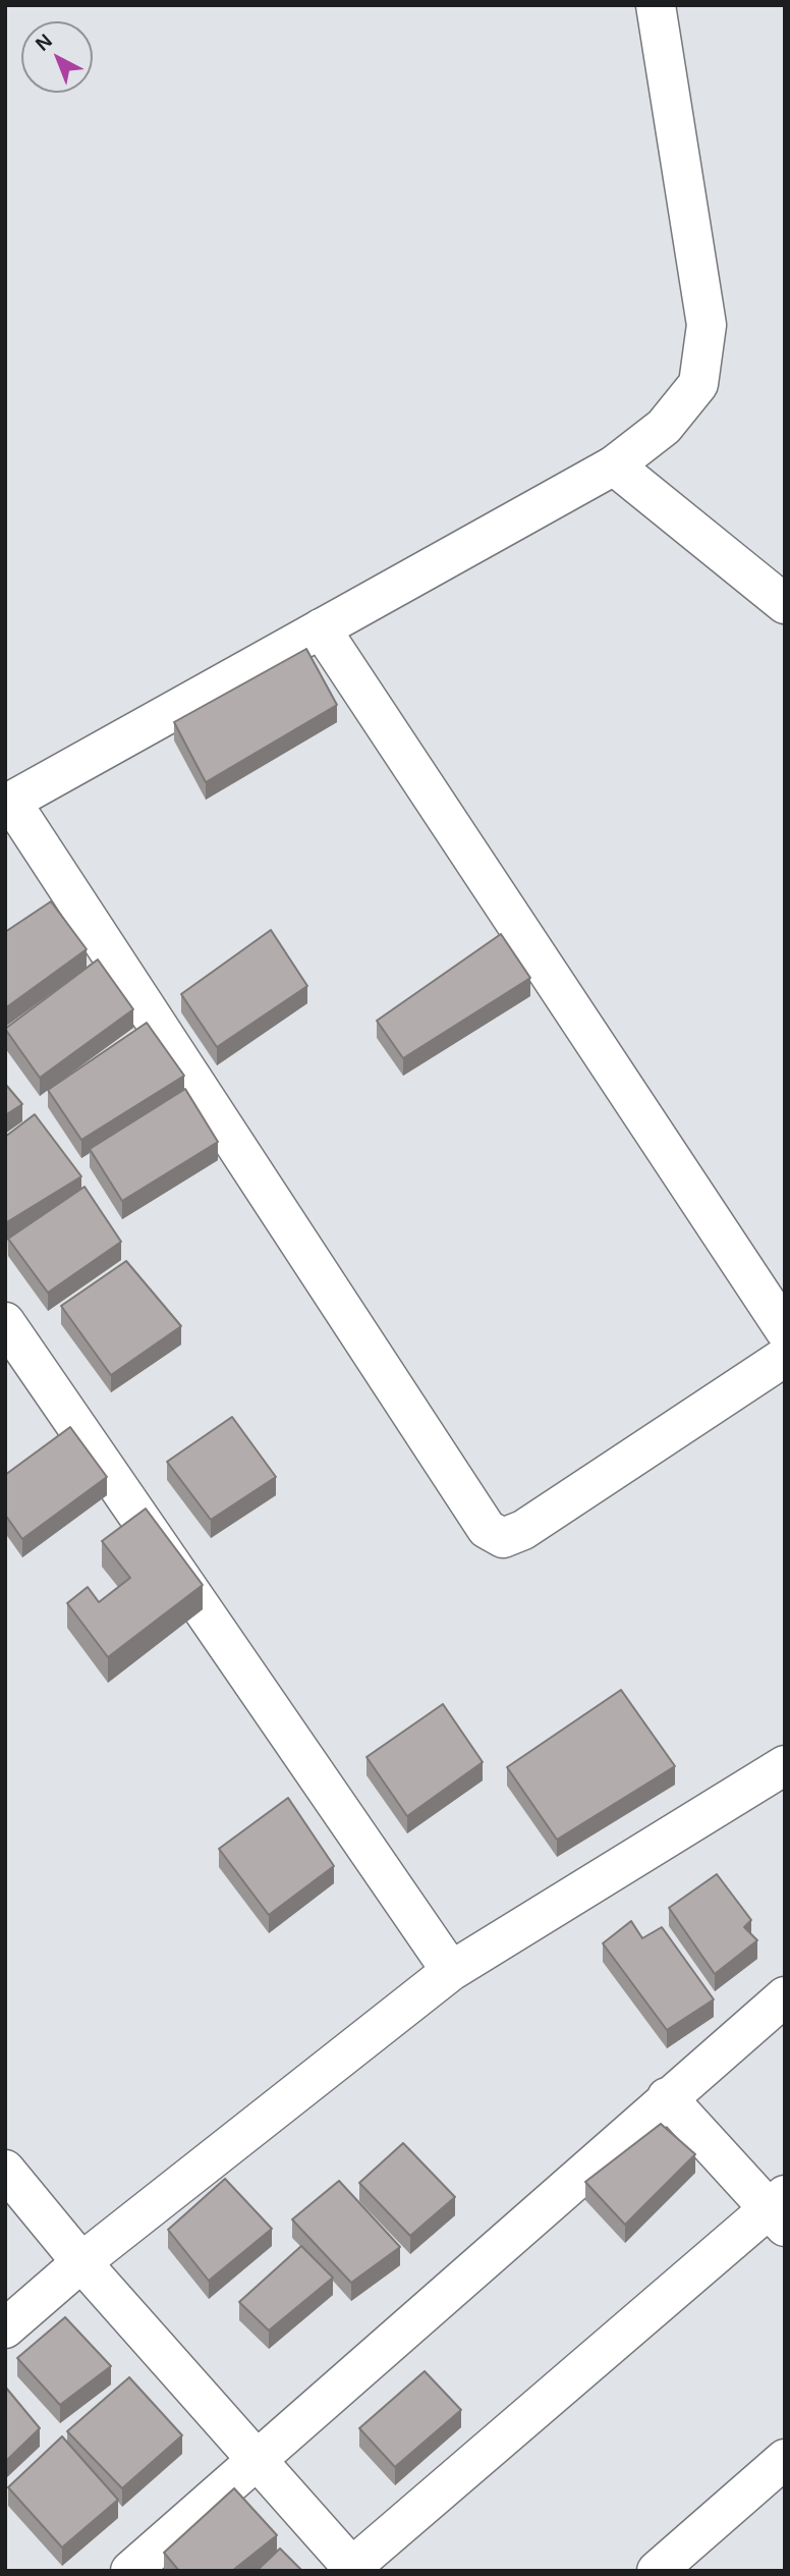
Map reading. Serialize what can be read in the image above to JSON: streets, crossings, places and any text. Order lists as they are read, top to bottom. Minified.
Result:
{"north":"top left"}
